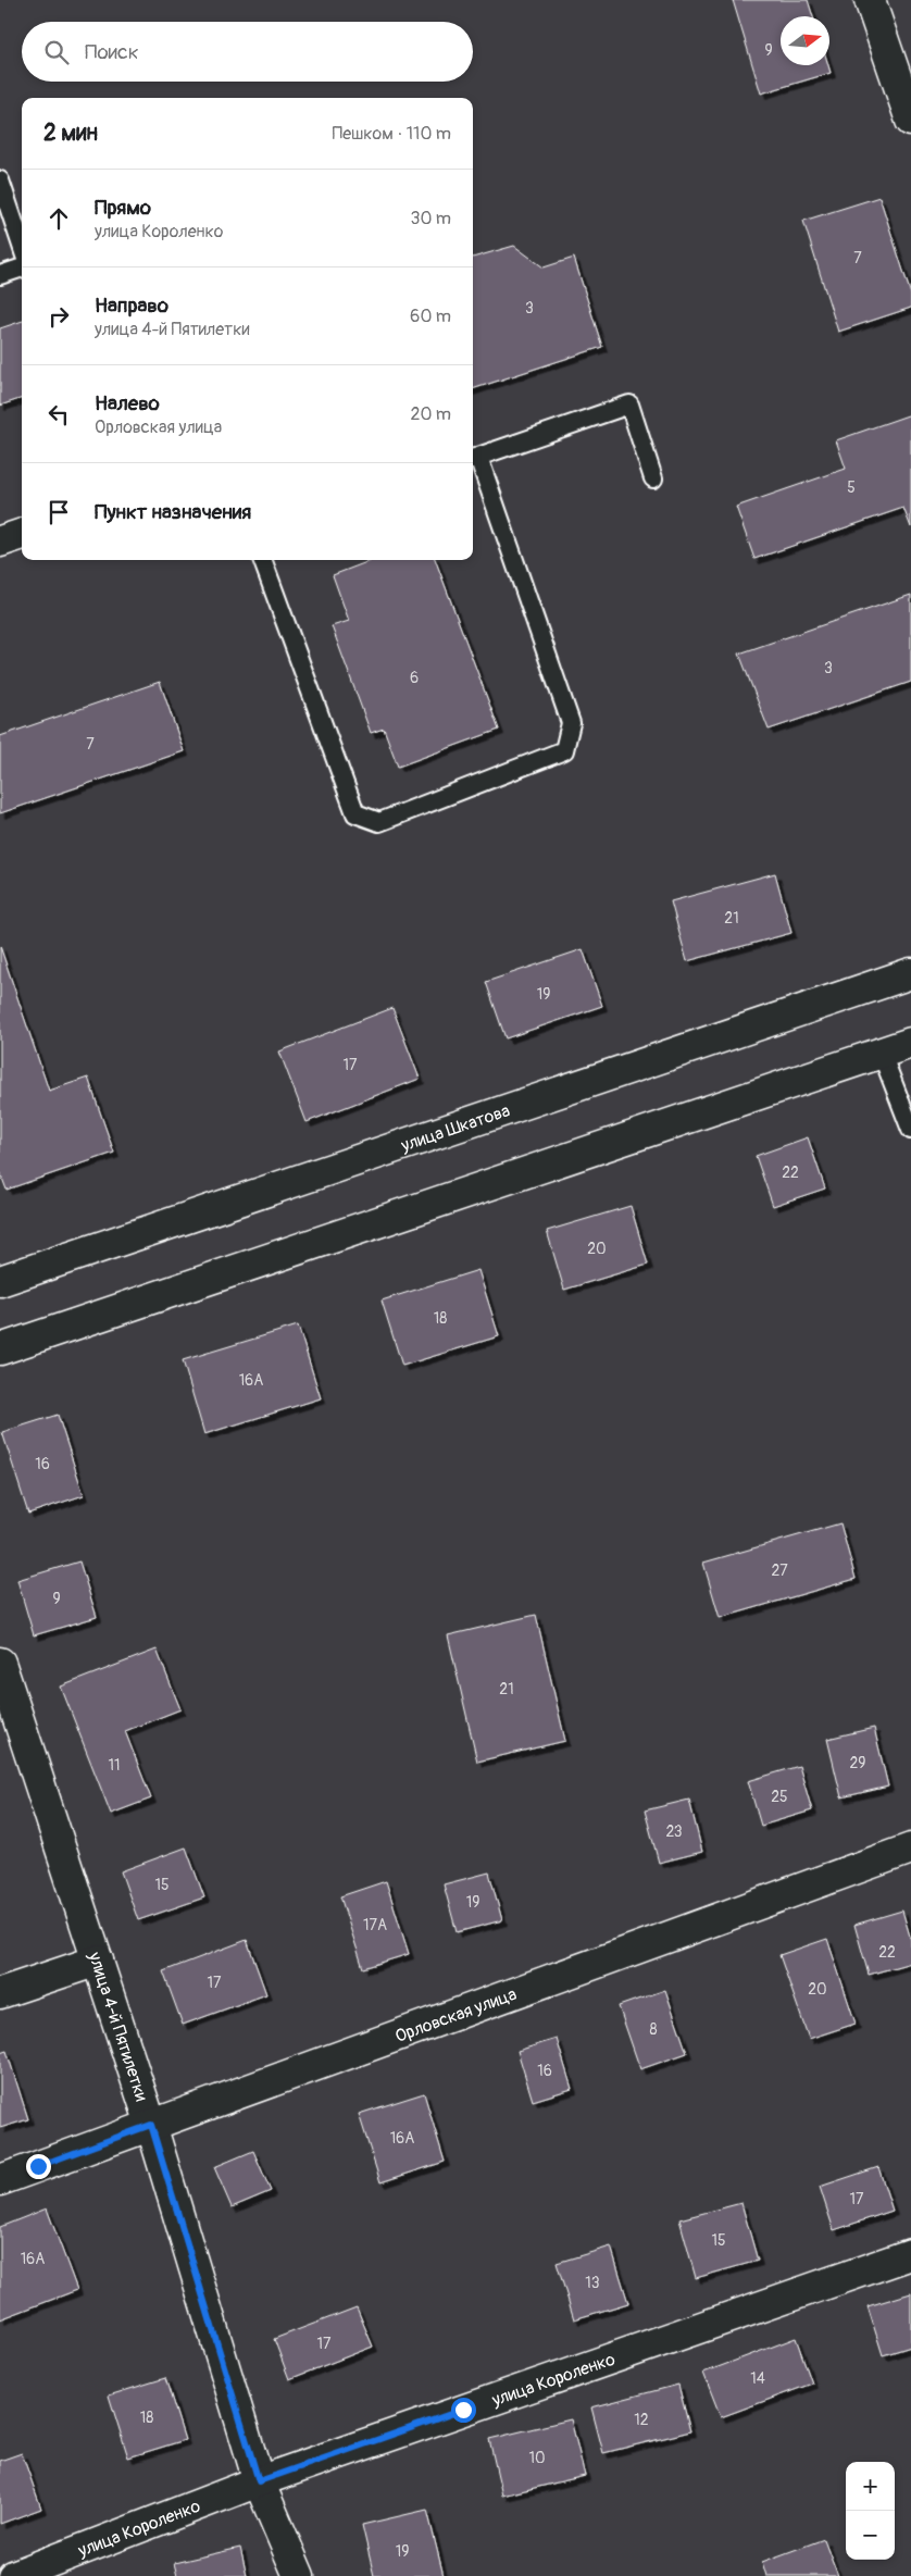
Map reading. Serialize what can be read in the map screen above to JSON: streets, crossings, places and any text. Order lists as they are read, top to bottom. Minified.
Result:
{"streets":{"street":["улица Шкатова","Орловская улица","улица 4-й Пятилетки","улица Короленко"]},"crossings":[["Орловская улица","улица 4-й Пятилетки"],["улица 4-й Пятилетки","улица Короленко"]],"house_numbers":["9","7","3","5","3","6","7","21","19","17","22","20","18","16А","16","27","9","21","29","11","25","23","15","19","17А","22","17","20","8","16","16А","17","15","16А","13","17","14","18","12","10","19"],"north":"right","page":{"search":"Поиск","heading":["2 мин","Пешком · 110 m"],"list":[["Прямо","улица Короленко","30 m"],["Направо","улица 4-й Пятилетки","60 m"],["Налево","Орловская улица","20 m"],"Пункт назначения"],"map_buttons":["+","−"]}}
